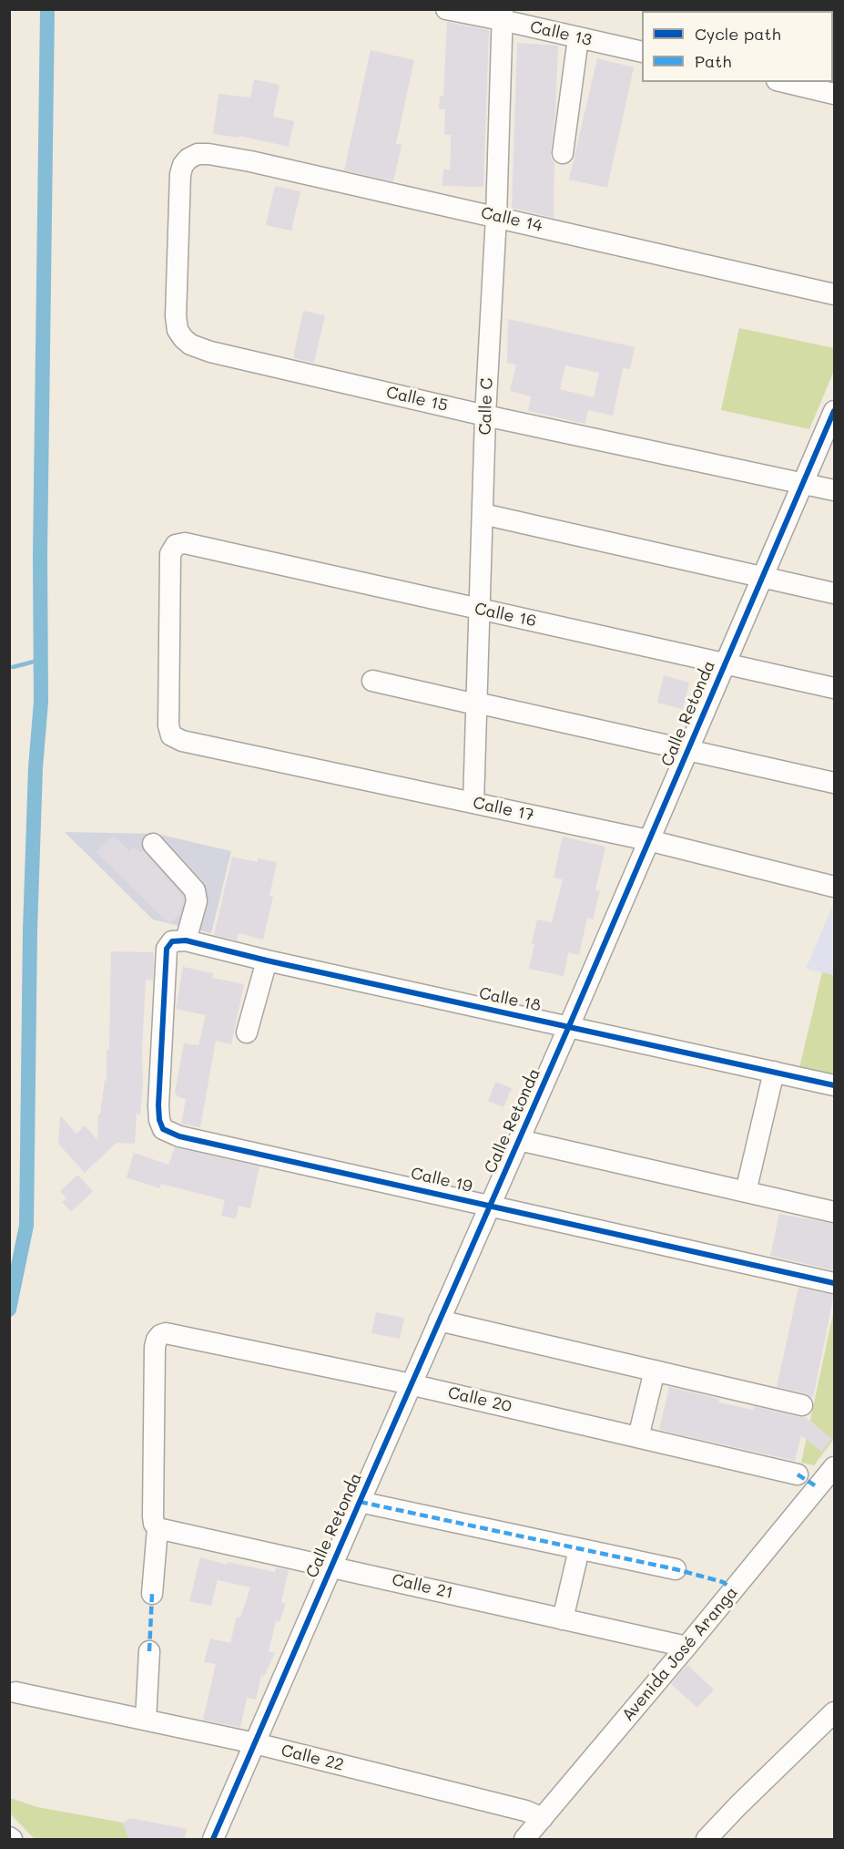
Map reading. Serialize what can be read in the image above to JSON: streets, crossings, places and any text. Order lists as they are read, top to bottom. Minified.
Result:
{"streets":{"street":["Calle 13","Calle 14","Calle 15","Calle C","Calle 16","Calle Retonda","Calle 17","Calle 18","Calle 19","Calle 20","Calle 21","Avenida José Aranga","Calle 22"]},"crossings":[["Calle 13","Calle C"],["Calle 14","Calle 15"],["Calle 14","Calle C"],["Calle 15","Calle C"],["Calle 15","Calle Retonda"],["Calle C","Calle 16"],["Calle C","Calle 17"],["Calle 16","Calle Retonda"],["Calle 16","Calle 17"],["Calle Retonda","Calle 17"],["Calle Retonda","Calle 18"],["Calle Retonda","Calle 19"],["Calle Retonda","Calle 20"],["Calle Retonda","Calle 21"],["Calle Retonda","Calle 22"],["Calle 18","Calle 19"],["Calle 20","Calle 21"],["Calle 21","Avenida José Aranga"],["Avenida José Aranga","Calle 22"]],"legend":["Cycle path","Path"]}
